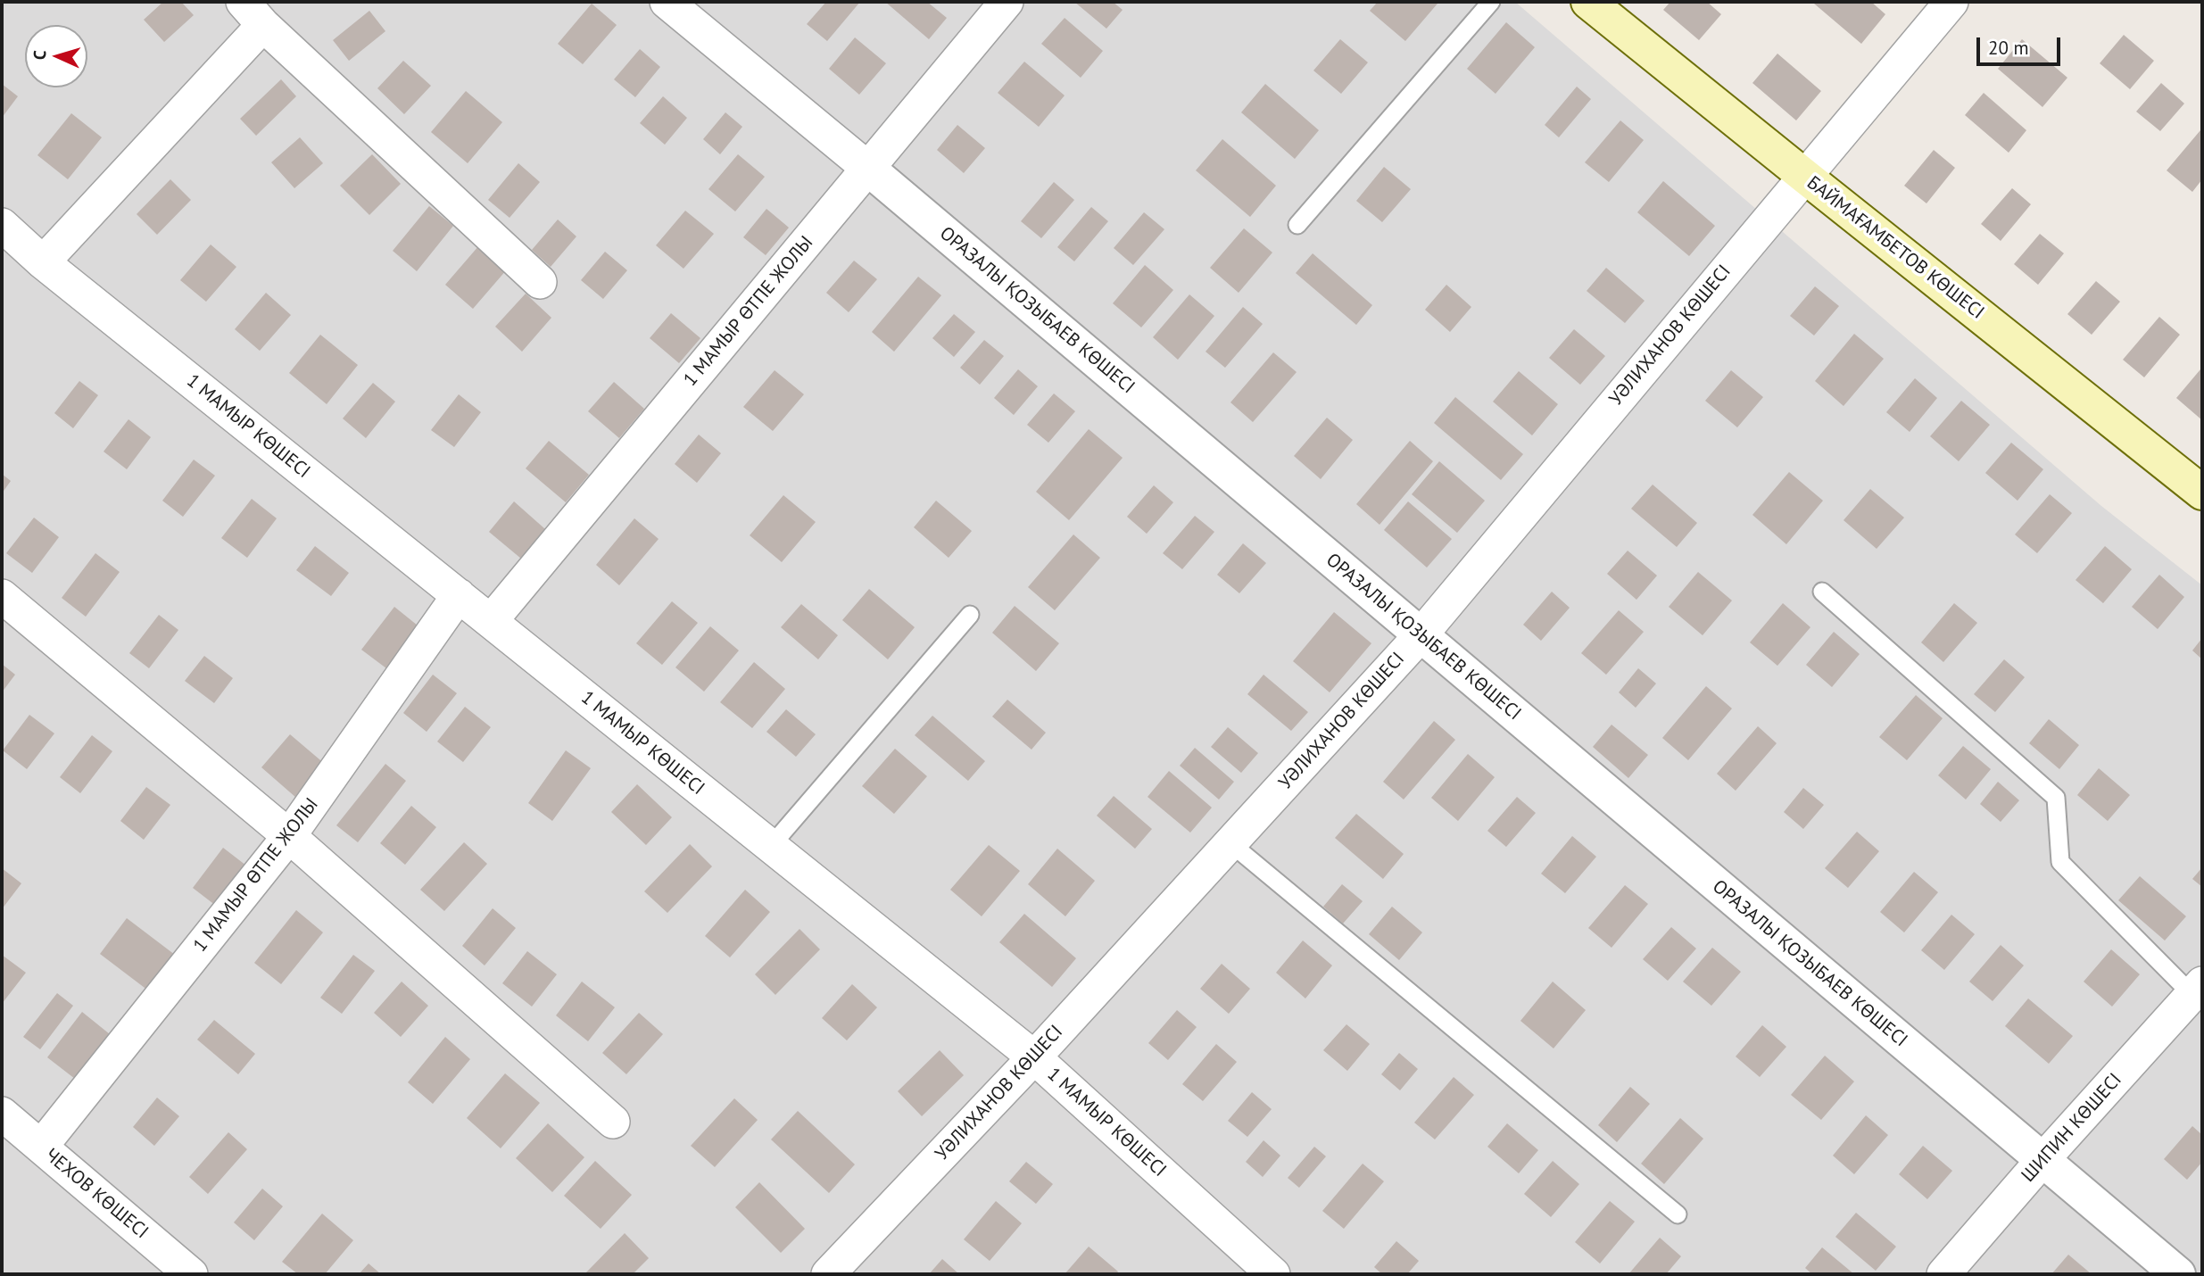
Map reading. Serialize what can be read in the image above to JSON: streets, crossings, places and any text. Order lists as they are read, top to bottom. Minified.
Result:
{"streets":{"main road":["БАЙМАҒАМБЕТОВ КӨШЕСІ"],"street":["ОРАЗАЛЫ ҚОЗЫБАЕВ КӨШЕСІ","1 МАМЫР ӨТПЕ ЖОЛЫ","УӘЛИХАНОВ КӨШЕСІ","1 МАМЫР КӨШЕСІ","ШИПИН КӨШЕСІ","ЧЕХОВ КӨШЕСІ"]},"crossings":[["БАЙМАҒАМБЕТОВ КӨШЕСІ","УӘЛИХАНОВ КӨШЕСІ"],["ОРАЗАЛЫ ҚОЗЫБАЕВ КӨШЕСІ","1 МАМЫР ӨТПЕ ЖОЛЫ"],["ОРАЗАЛЫ ҚОЗЫБАЕВ КӨШЕСІ","УӘЛИХАНОВ КӨШЕСІ"],["ОРАЗАЛЫ ҚОЗЫБАЕВ КӨШЕСІ","ШИПИН КӨШЕСІ"],["1 МАМЫР ӨТПЕ ЖОЛЫ","1 МАМЫР КӨШЕСІ"],["1 МАМЫР ӨТПЕ ЖОЛЫ","ЧЕХОВ КӨШЕСІ"],["УӘЛИХАНОВ КӨШЕСІ","1 МАМЫР КӨШЕСІ"]],"scale_bar":"20 m","north":"left"}
